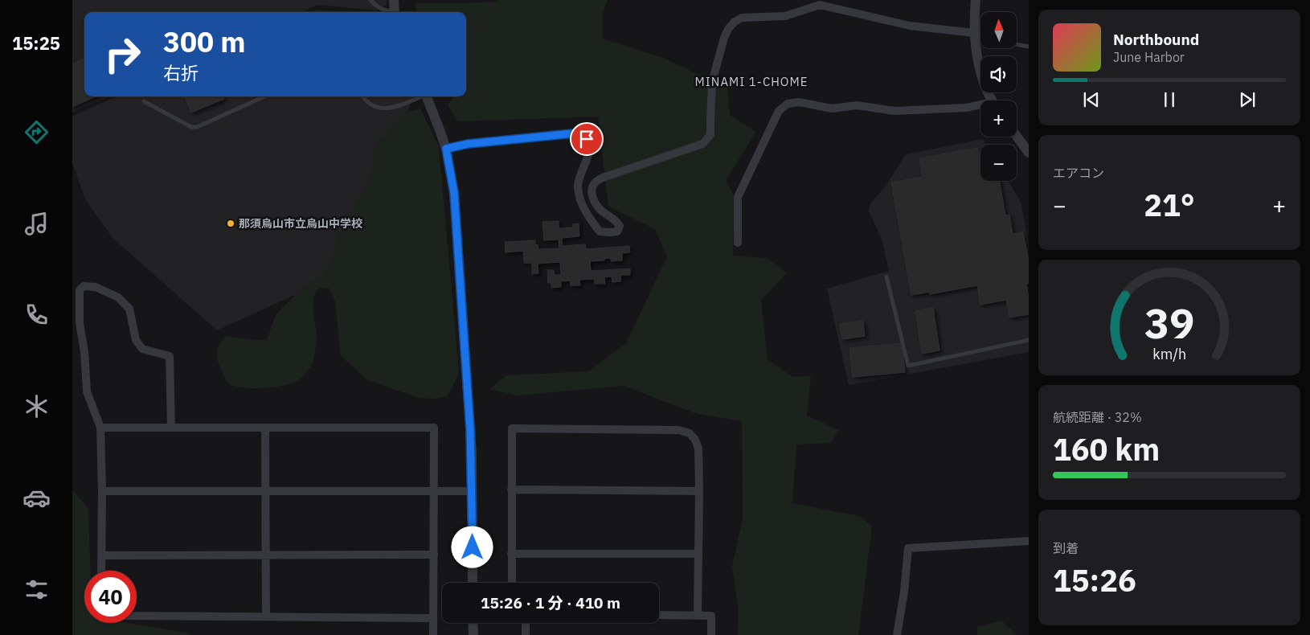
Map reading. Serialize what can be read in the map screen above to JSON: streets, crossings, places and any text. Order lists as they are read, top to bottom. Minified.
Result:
{"districts":["MINAMI 1-CHOME"],"places":["那須烏山市立烏山中学校"],"north":"top","page":{"tabs":"15:25","map_buttons":["+","−"],"turn":["300 m","右折"],"song":["Northbound","June Harbor"],"tile":["エアコン",["航続距離 · 32%","160 km"],["到着","15:26"]],"heat":["−","21°","+"],"limit":"40","trip":"15:26 · 1 分 · 410 m","gauge":["39","km/h"]}}
